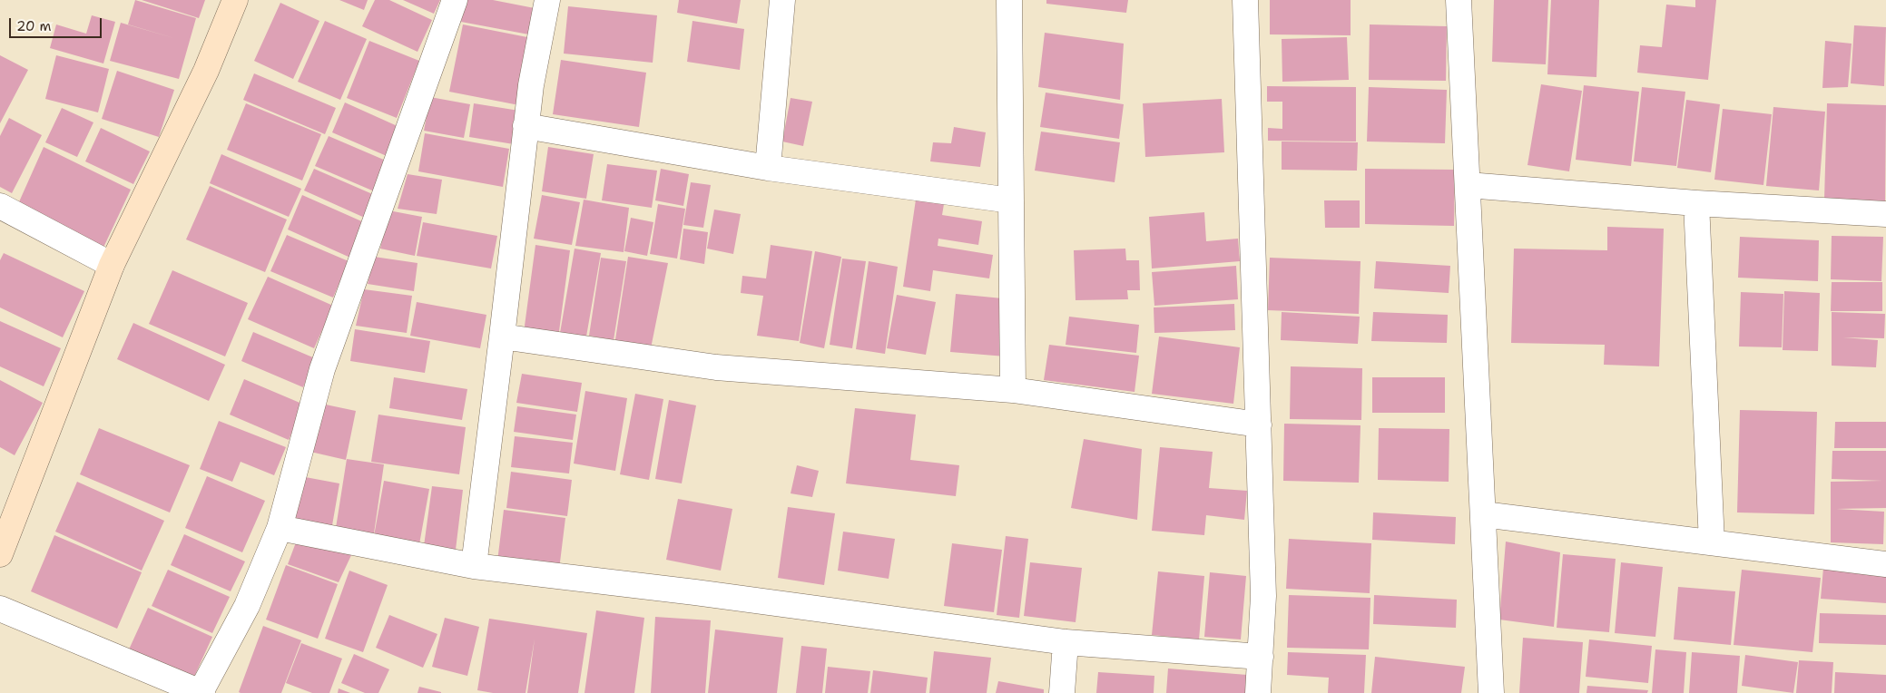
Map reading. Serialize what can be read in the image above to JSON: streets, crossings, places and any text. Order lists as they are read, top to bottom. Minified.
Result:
{"scale_bar":"20 m"}
